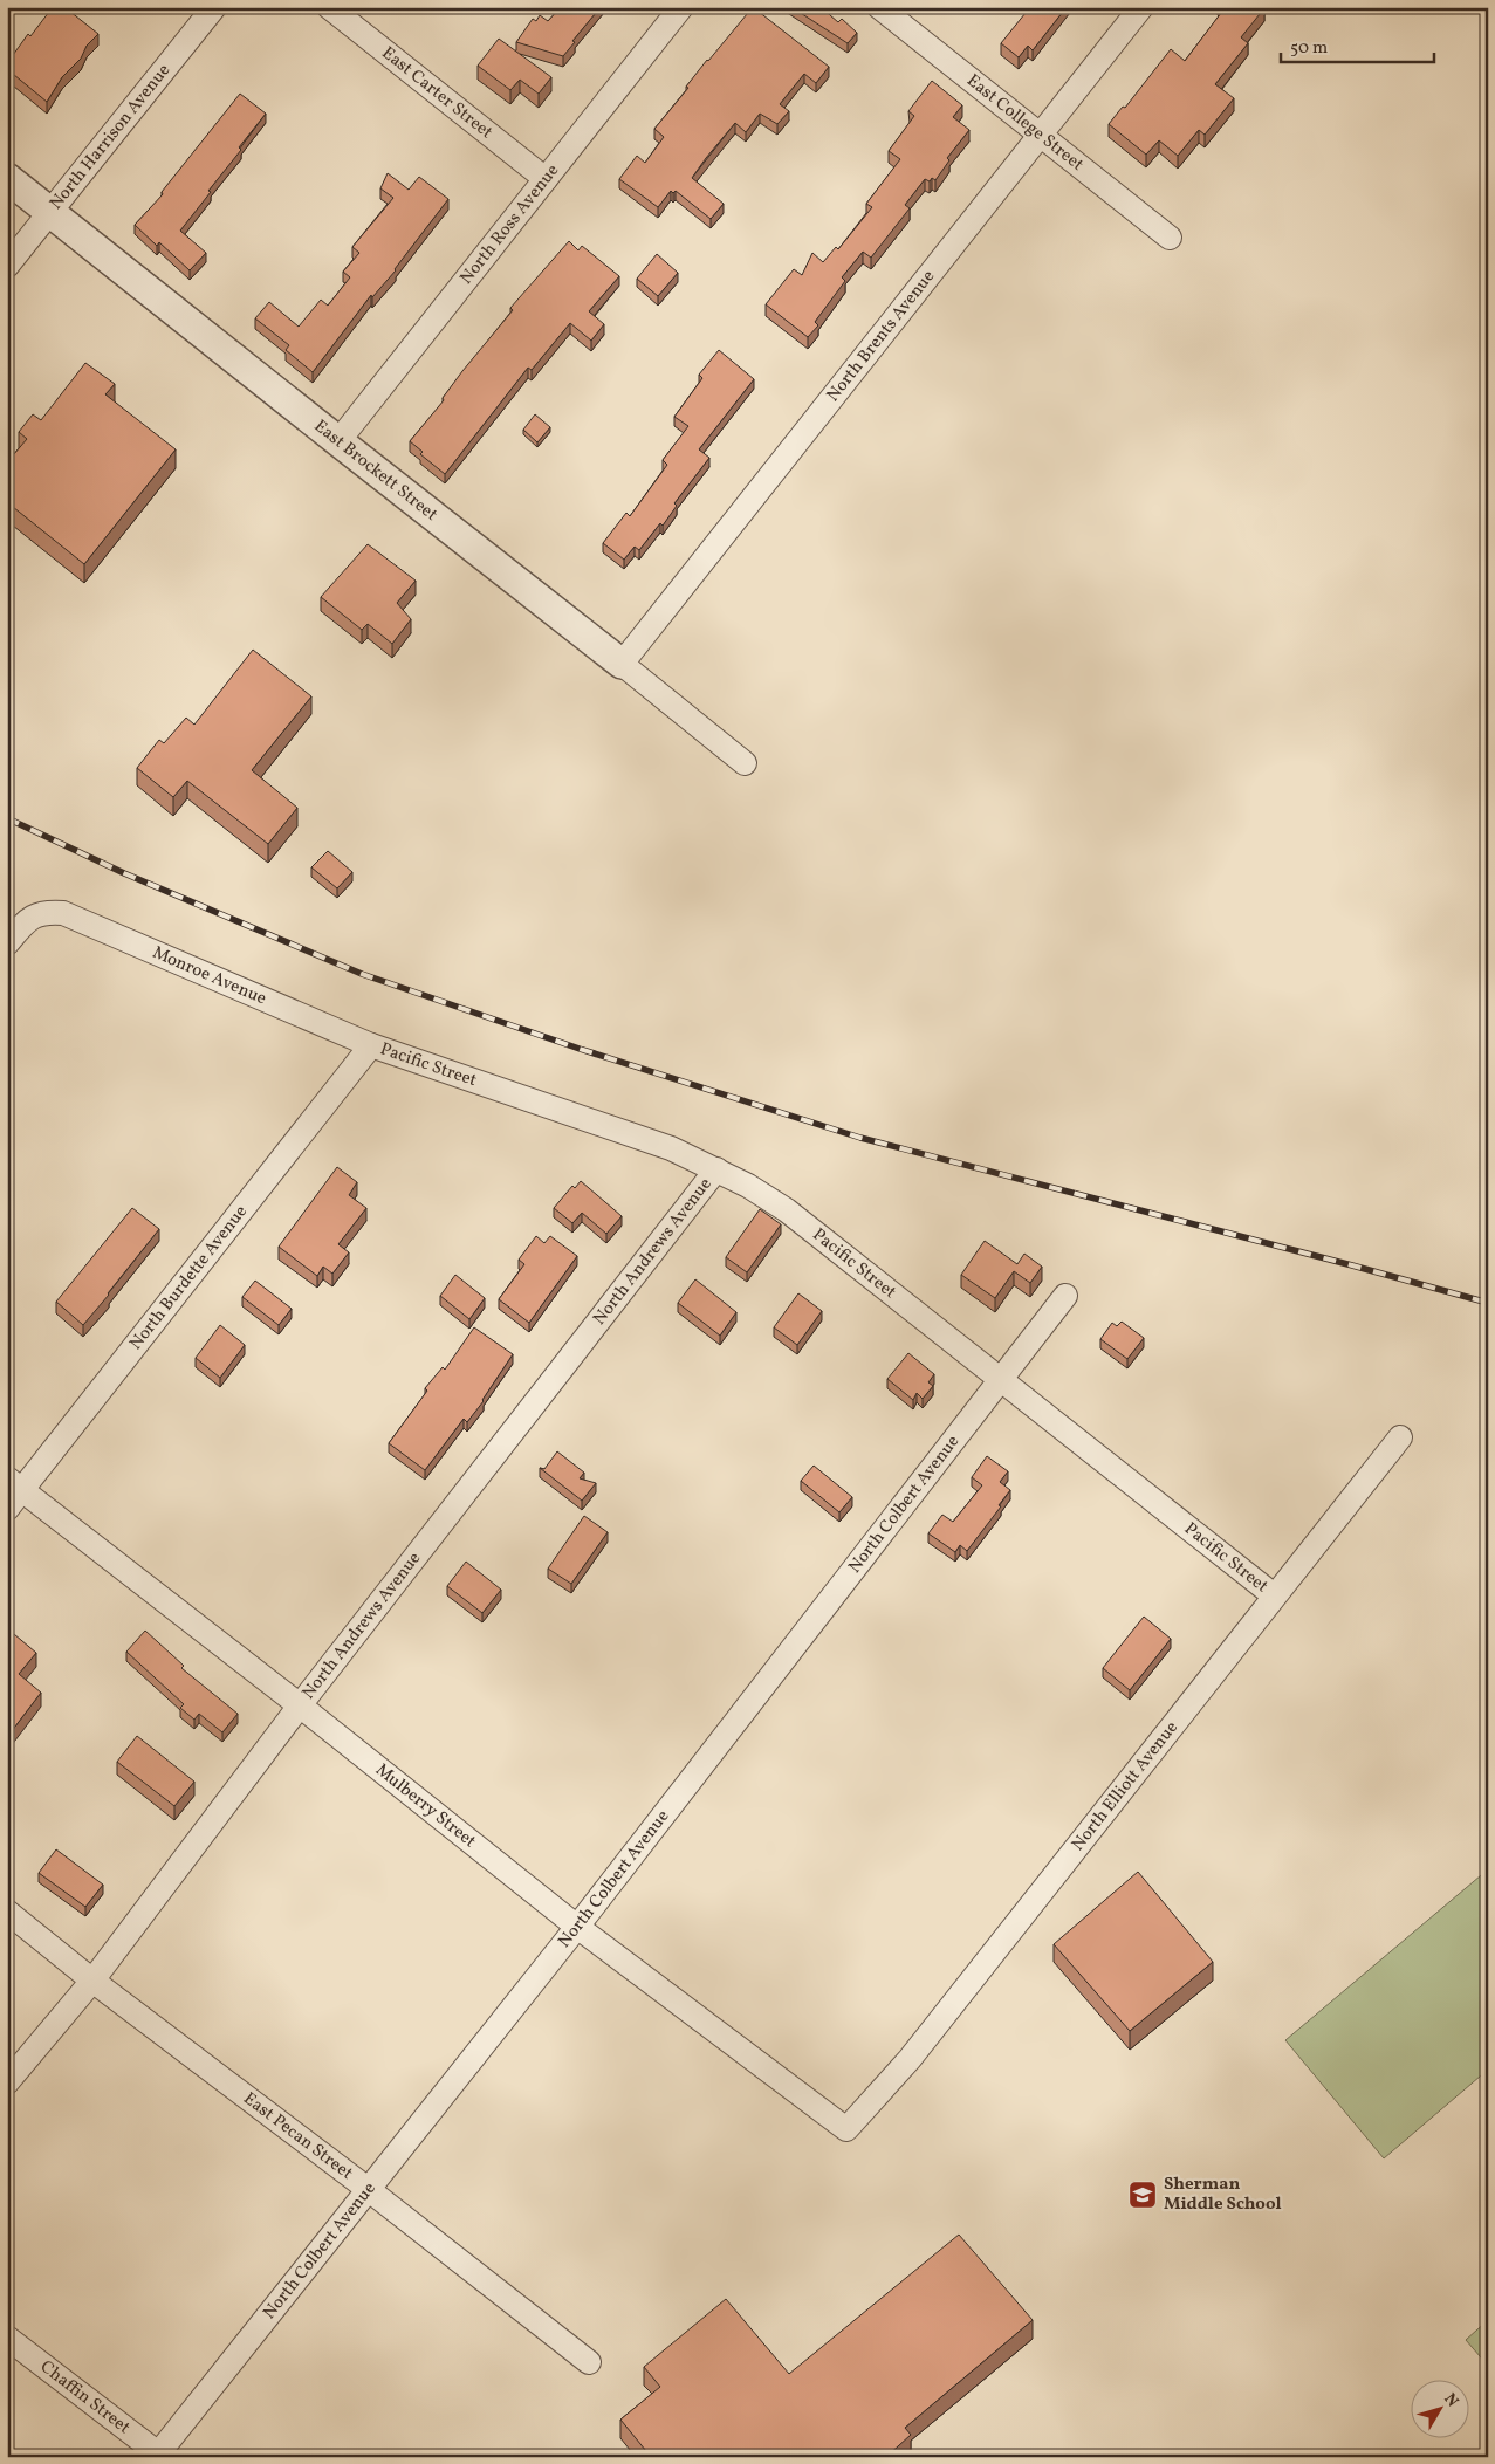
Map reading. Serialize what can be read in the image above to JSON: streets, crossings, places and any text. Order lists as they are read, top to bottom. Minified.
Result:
{"streets":{"street":["East Carter Street","East College Street","North Harrison Avenue","North Ross Avenue","North Brents Avenue","East Brockett Street","Monroe Avenue","Pacific Street","North Andrews Avenue","North Burdette Avenue","North Colbert Avenue","North Elliott Avenue","Mulberry Street","East Pecan Street","Chaffin Street"]},"crossings":[["East Carter Street","North Ross Avenue"],["East College Street","North Brents Avenue"],["North Harrison Avenue","East Brockett Street"],["North Ross Avenue","East Brockett Street"],["North Brents Avenue","East Brockett Street"],["Monroe Avenue","Pacific Street"],["Monroe Avenue","North Burdette Avenue"],["Pacific Street","North Andrews Avenue"],["Pacific Street","North Burdette Avenue"],["Pacific Street","North Colbert Avenue"],["Pacific Street","North Elliott Avenue"],["North Andrews Avenue","Mulberry Street"],["North Andrews Avenue","East Pecan Street"],["North Burdette Avenue","Mulberry Street"],["North Colbert Avenue","Mulberry Street"],["North Colbert Avenue","East Pecan Street"],["North Colbert Avenue","Chaffin Street"],["North Elliott Avenue","Mulberry Street"]],"places":{"school or university":["Sherman Middle School"]},"scale_bar":"50 m","north":"top right"}
